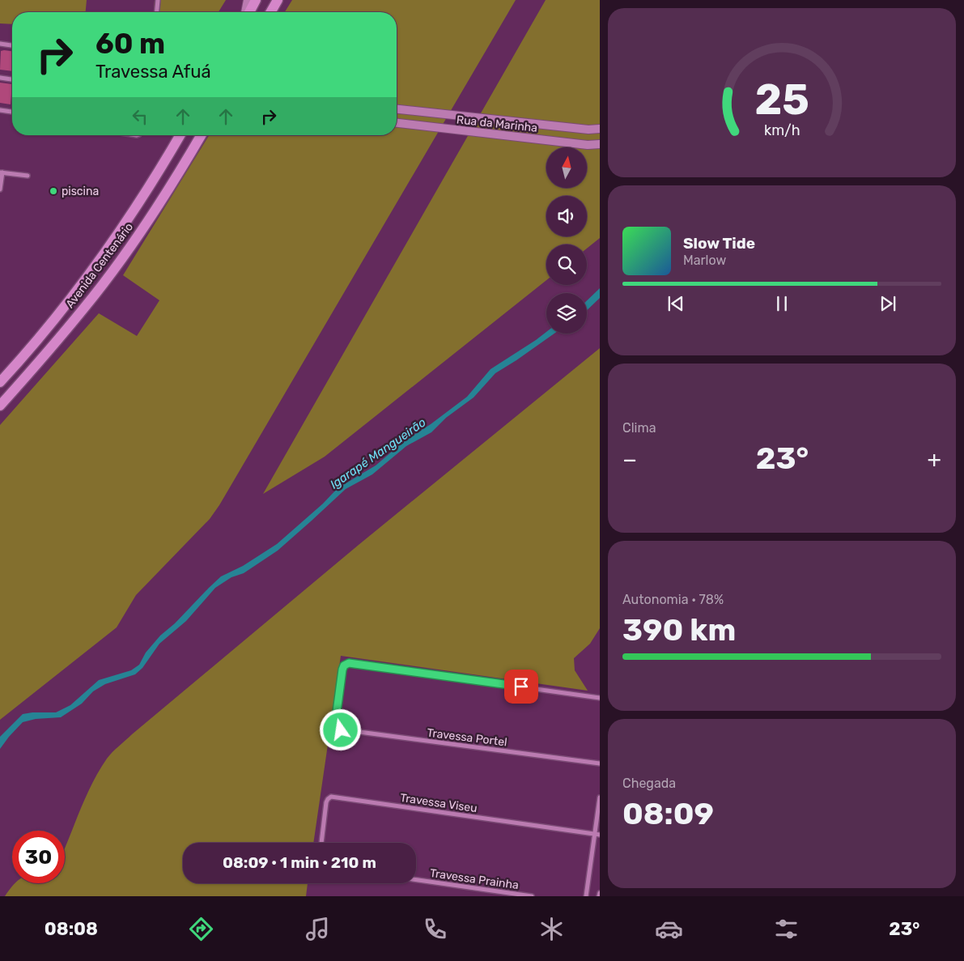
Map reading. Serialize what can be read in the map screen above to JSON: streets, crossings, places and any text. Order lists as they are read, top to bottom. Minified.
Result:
{"streets":{"main road":["Rua da Marinha","Avenida Centenário"],"street":["Travessa Portel","Travessa Viseu","Travessa Prainha"]},"water":["Igarapé Mangueirão"],"places":["piscina"],"north":"top","page":{"turn":["60 m","Travessa Afuá"],"song":["Slow Tide","Marlow"],"tile":["Clima",["Autonomia · 78%","390 km"],["Chegada","08:09"]],"heat":["−","23°","+"],"limit":"30","trip":"08:09 · 1 min · 210 m","tabs":["08:08","23°"],"gauge":["25","km/h"]}}
